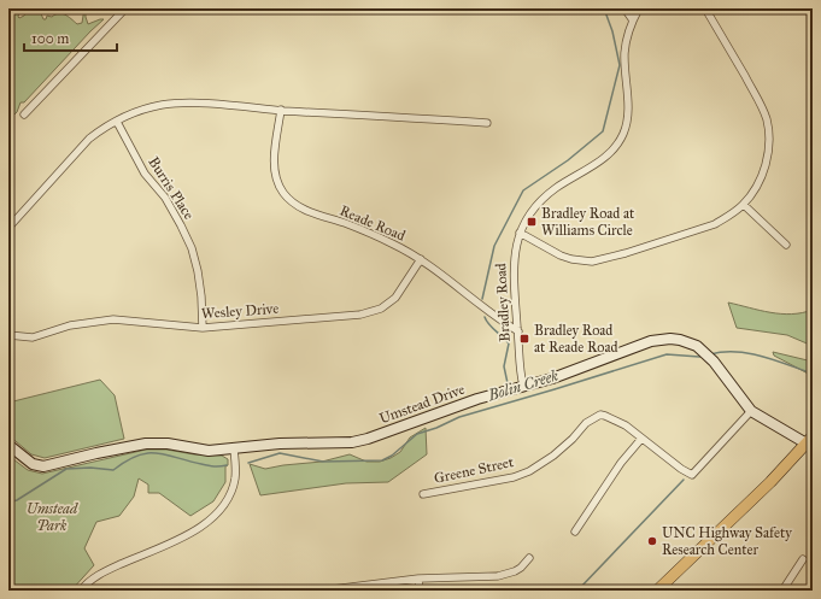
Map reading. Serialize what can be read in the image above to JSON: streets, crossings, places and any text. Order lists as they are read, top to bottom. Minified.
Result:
{"streets":{"street":["Burris Place","Reade Road","Bradley Road","Wesley Drive","Umstead Drive","Greene Street"]},"crossings":[["Burris Place","Wesley Drive"],["Reade Road","Bradley Road"],["Reade Road","Wesley Drive"],["Bradley Road","Umstead Drive"],["Umstead Drive","Greene Street"]],"water":["Bolin Creek"],"parks":["Umstead Park"],"places":{"transit":["Bradley Road at Williams Circle","Bradley Road at Reade Road"],"other":["UNC Highway Safety Research Center"]},"scale_bar":"100 m"}
